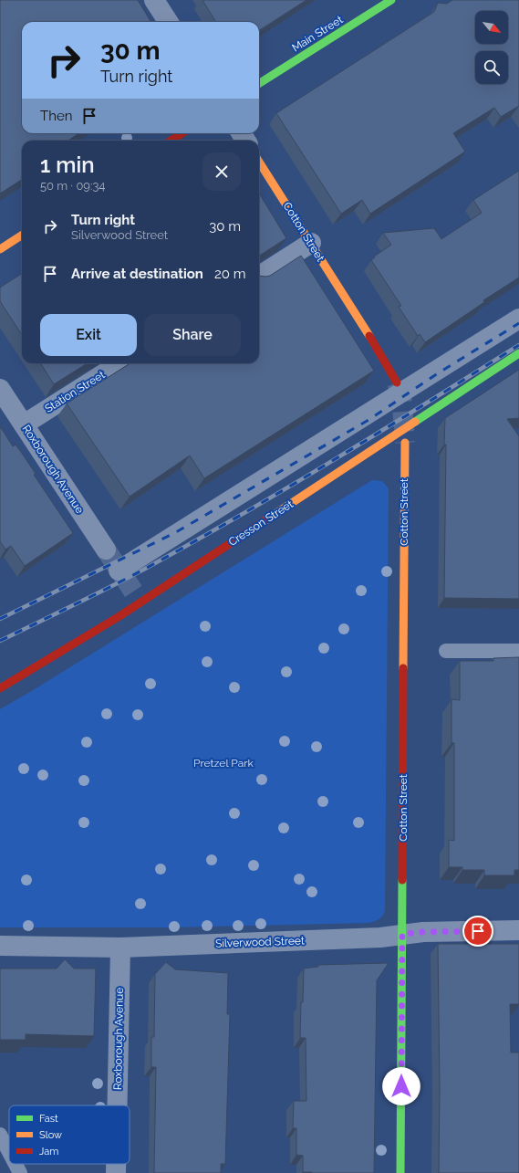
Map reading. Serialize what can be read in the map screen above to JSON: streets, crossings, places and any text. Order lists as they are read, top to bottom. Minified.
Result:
{"streets":{"street":["Main Street","Cotton Street","Station Street","Roxborough Avenue","Cresson Street","Silverwood Street"]},"crossings":[["Cotton Street","Silverwood Street"],["Station Street","Roxborough Avenue"],["Roxborough Avenue","Silverwood Street"]],"parks":["Pretzel Park"],"legend":["Fast","Slow","Jam"],"north":"bottom right","page":{"turn":["30 m","Turn right"],"then":"Then","heading":["1 min","50 m · 09:34"],"list":[{"name":"Turn right","note":"Silverwood Street","value":"30 m"},{"name":"Arrive at destination","value":"20 m"}],"buttons":["Exit","Share"]}}
